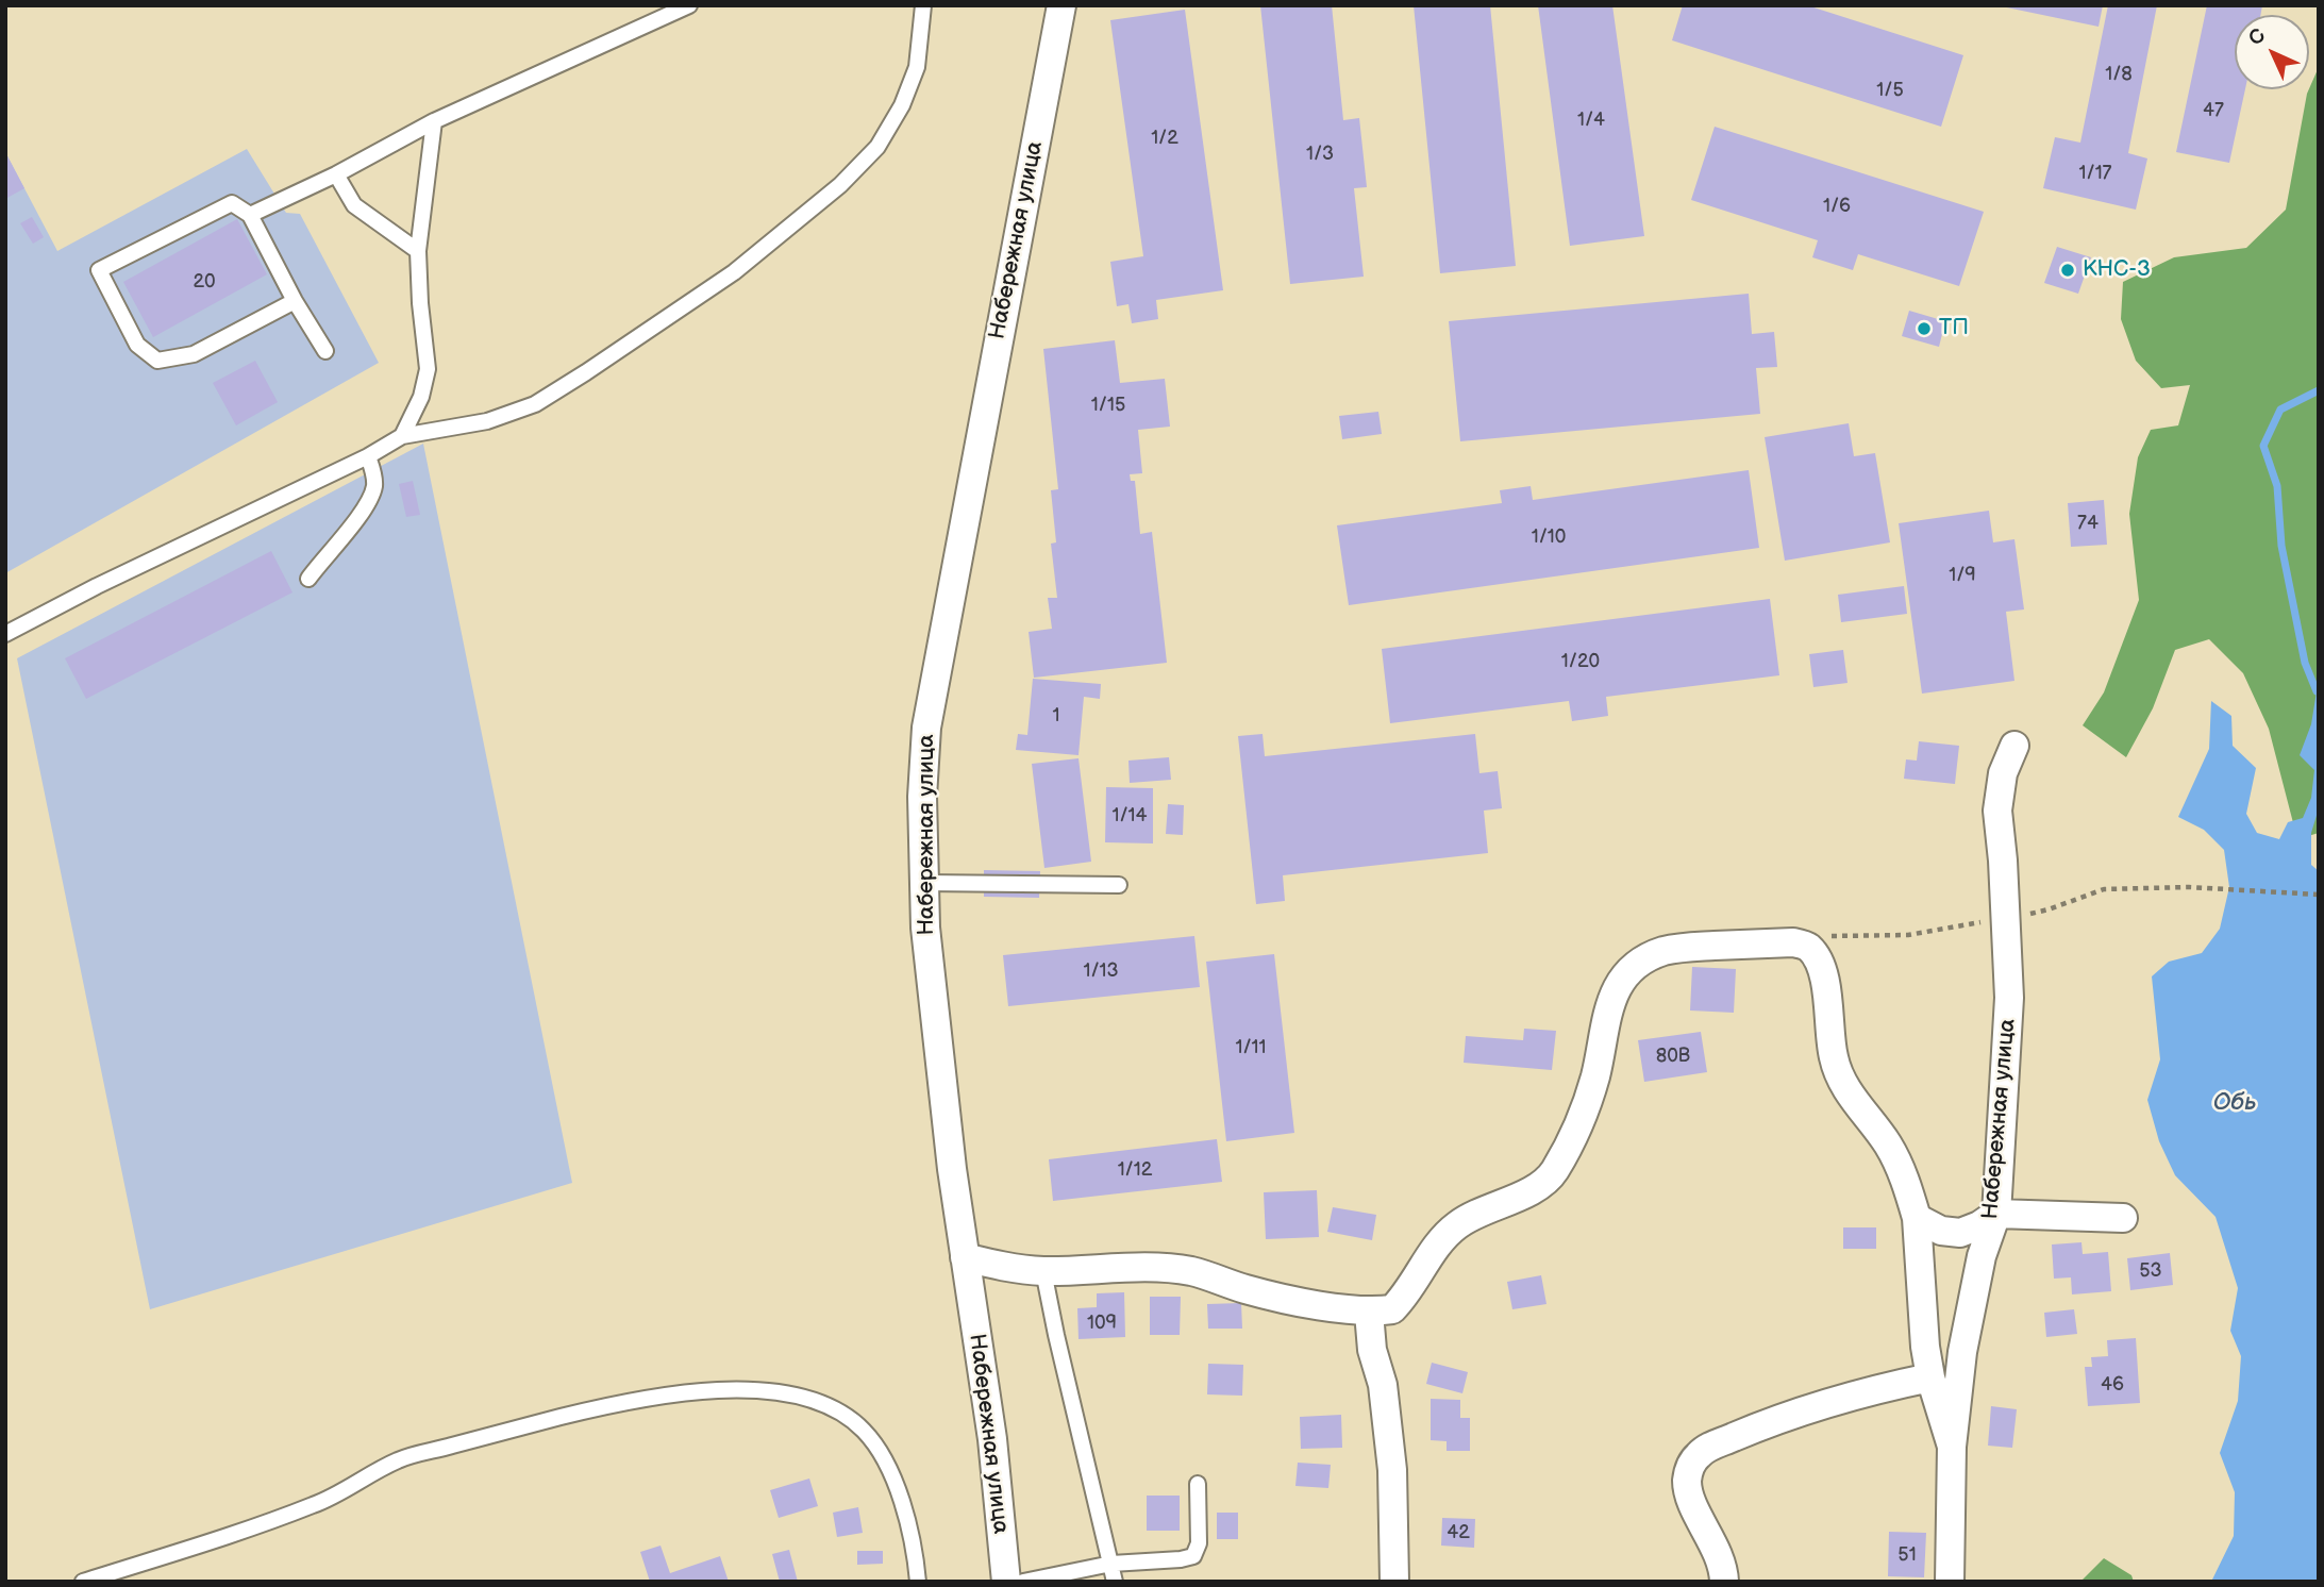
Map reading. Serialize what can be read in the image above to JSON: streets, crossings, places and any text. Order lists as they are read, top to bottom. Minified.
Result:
{"streets":{"street":["Набережная улица"]},"water":["Обь"],"places":["КНС-3","ТП"],"house_numbers":["1/8","1/5","47","1/4","1/2","1/3","1/17","1/6","20","1/15","74","1/10","1/9","1/20","1","1/14","1/13","1/11","80В","1/12","53","109","46","42","51"],"north":"top left"}
